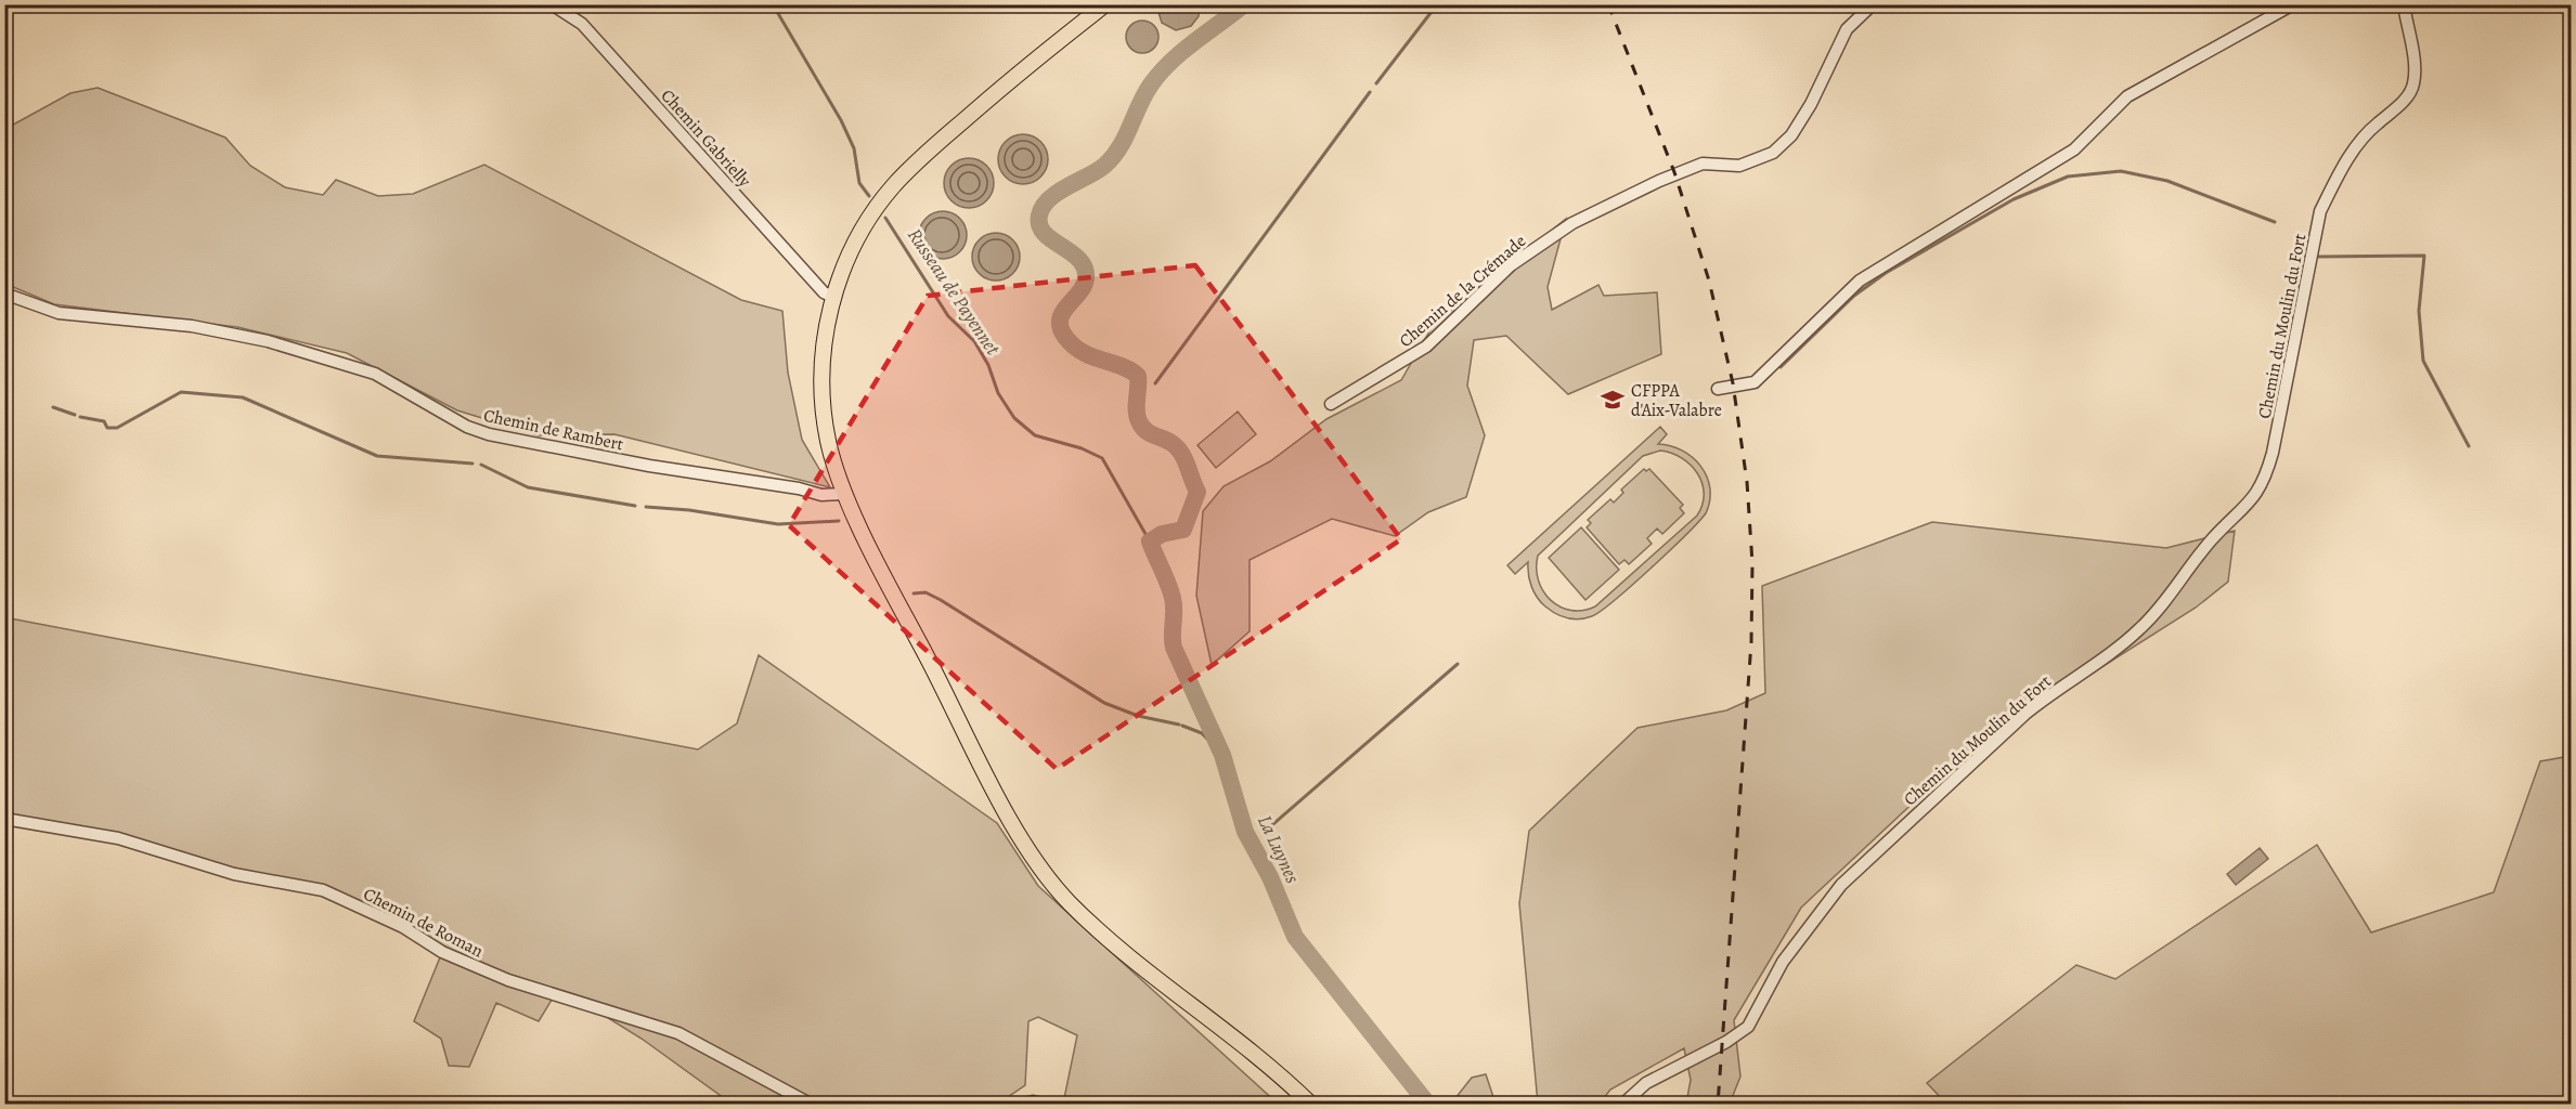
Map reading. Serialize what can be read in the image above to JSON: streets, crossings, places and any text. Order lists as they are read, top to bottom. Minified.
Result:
{"streets":{"street":["Chemin Gabrielly","Chemin de la Crémade","Chemin du Moulin du Fort","Chemin de Rambert","Chemin de Roman"]},"water":["Russeau de Payennet","La Luynes"],"places":{"school or university":["CFPPA d'Aix-Valabre"]}}
